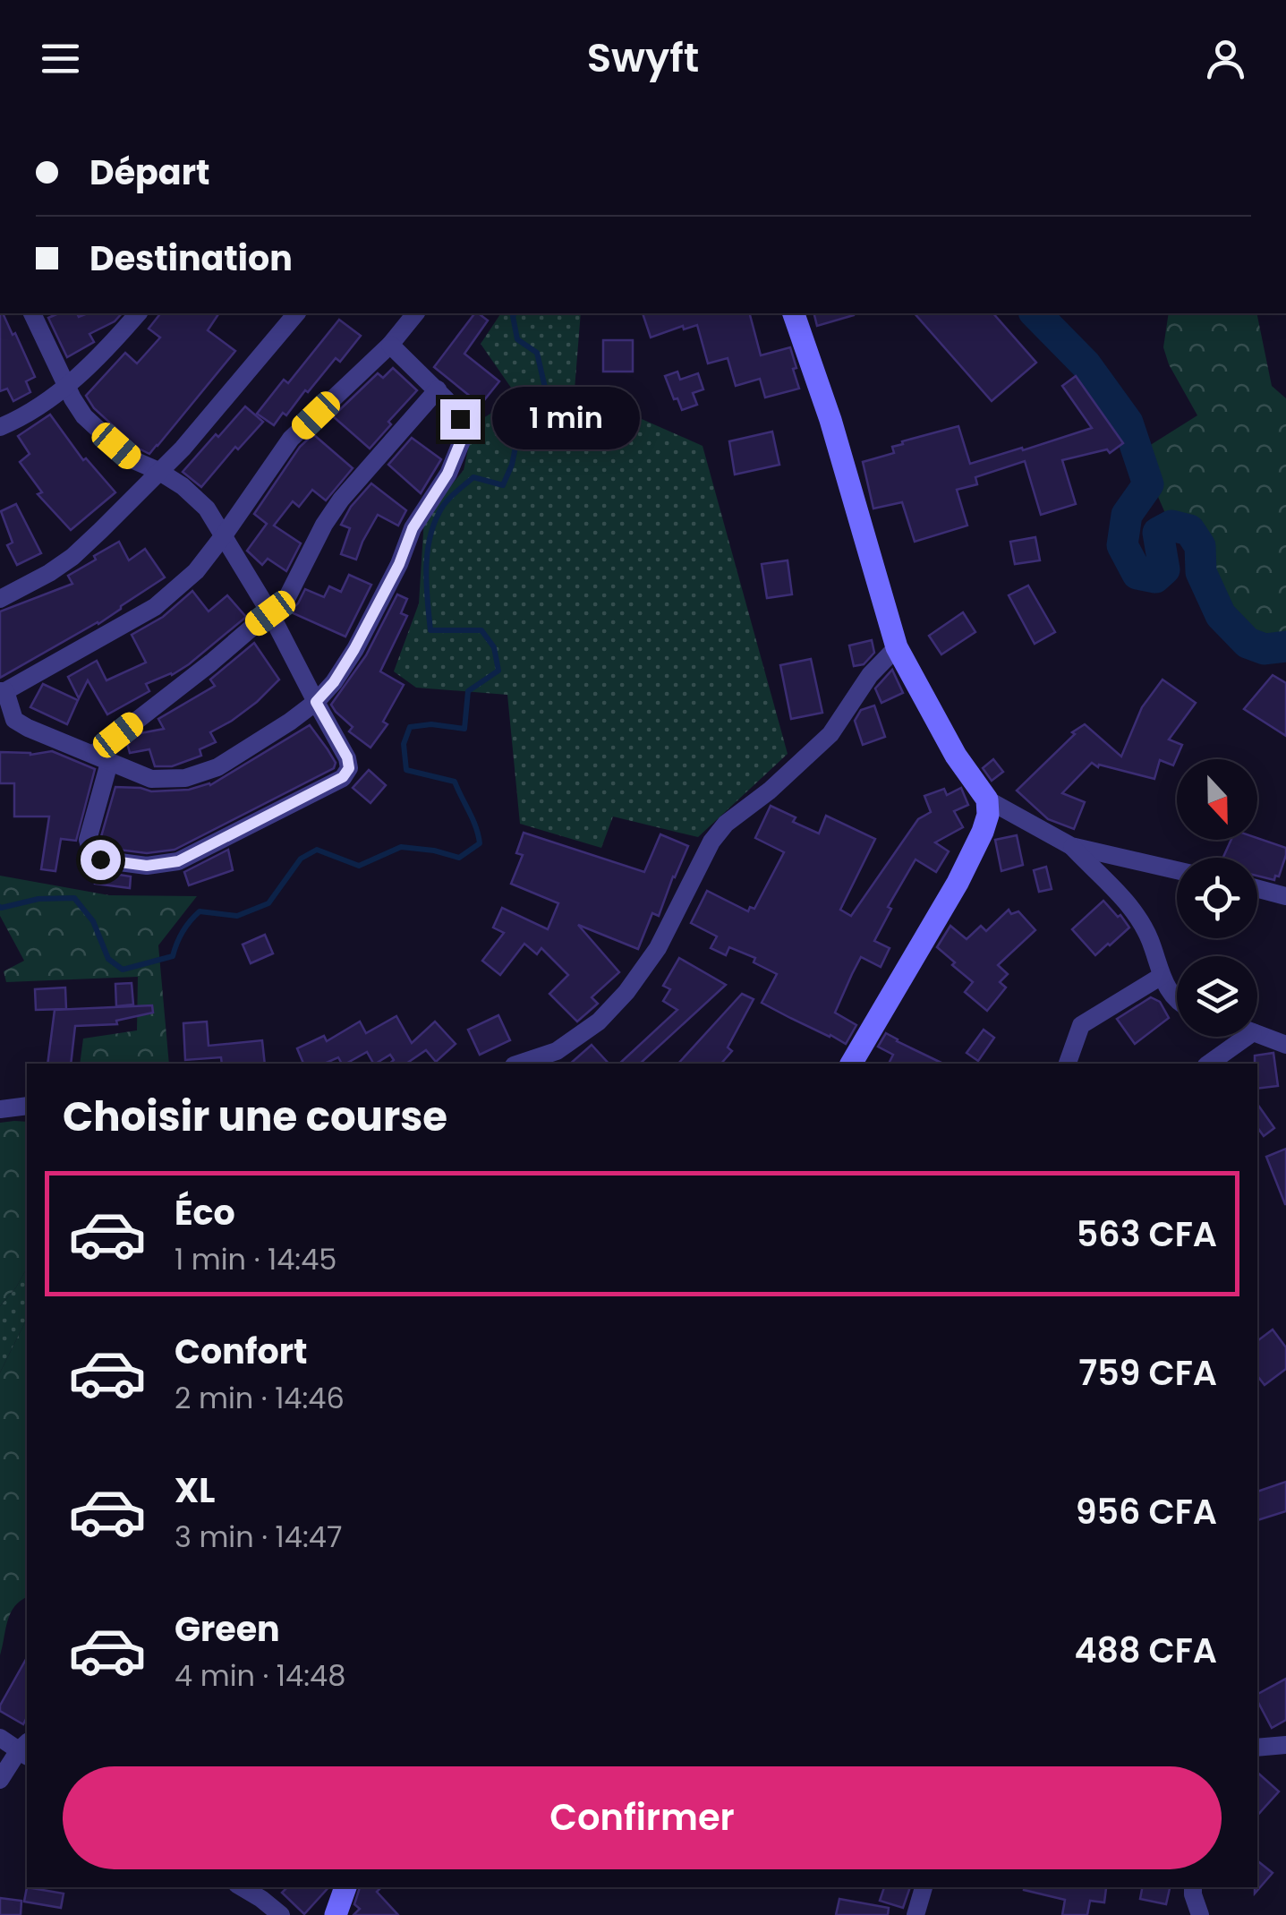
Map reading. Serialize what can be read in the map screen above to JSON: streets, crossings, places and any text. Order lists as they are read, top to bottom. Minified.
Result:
{"north":"bottom","page":{"header":"Swyft","banner":["Départ","Destination"],"bubble":"1 min","heading":"Choisir une course","list":[{"name":"Éco","note":"1 min · 14:45","value":"563 CFA"},{"name":"Confort","note":"2 min · 14:46","value":"759 CFA"},{"name":"XL","note":"3 min · 14:47","value":"956 CFA"},{"name":"Green","note":"4 min · 14:48","value":"488 CFA"}],"buttons":"Confirmer"}}
